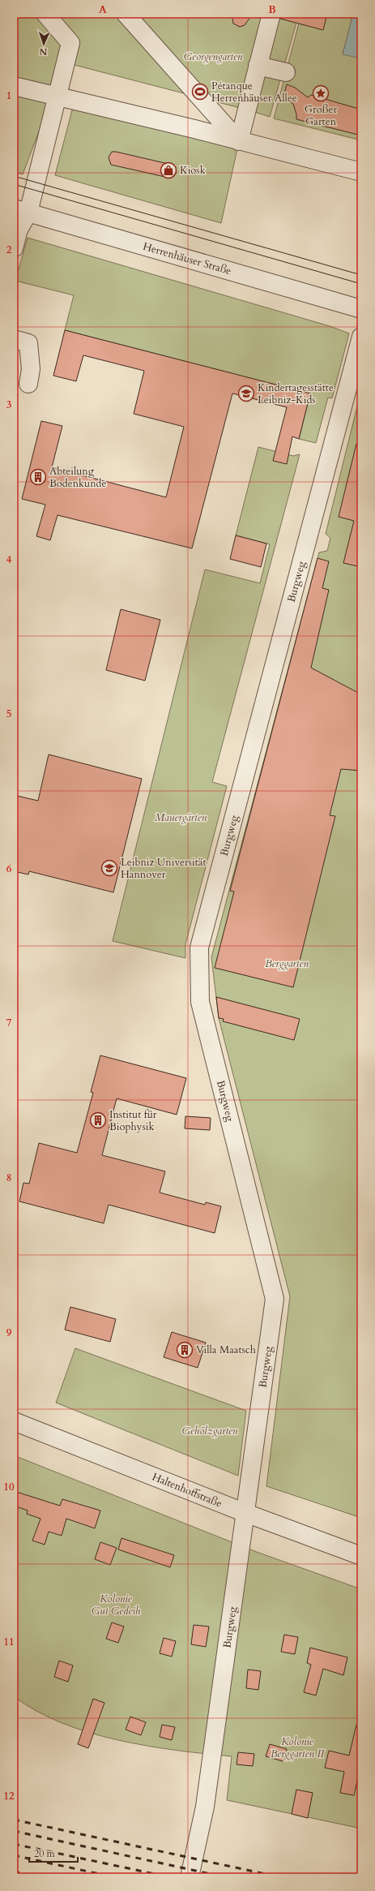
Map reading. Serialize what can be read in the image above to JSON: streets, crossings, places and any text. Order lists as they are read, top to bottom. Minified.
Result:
{"streets":{"street":["Herrenhäuser Straße","Burgweg","Haltenhoffstraße"]},"crossings":[["Burgweg","Haltenhoffstraße"]],"parks":["Georgengarten","Mauergärten","Berggarten","Gehölzgarten","Kolonie Gut Gedeih","Kolonie Berggarten II"],"places":{"sports":["Pétanque Herrenhäuser Allee"],"place":["Großer Garten"],"shop":["Kiosk"],"school or university":["Kindertagesstätte Leibniz-Kids","Leibniz Universität Hannover"],"building":["Abteilung Bodenkunde","Institut für Biophysik","Villa Maatsch"]},"scale_bar":"20 m","north":"bottom","grid":{"columns":["A","B"],"rows":["1","2","3","4","5","6","7","8","9","10","11","12"]}}
